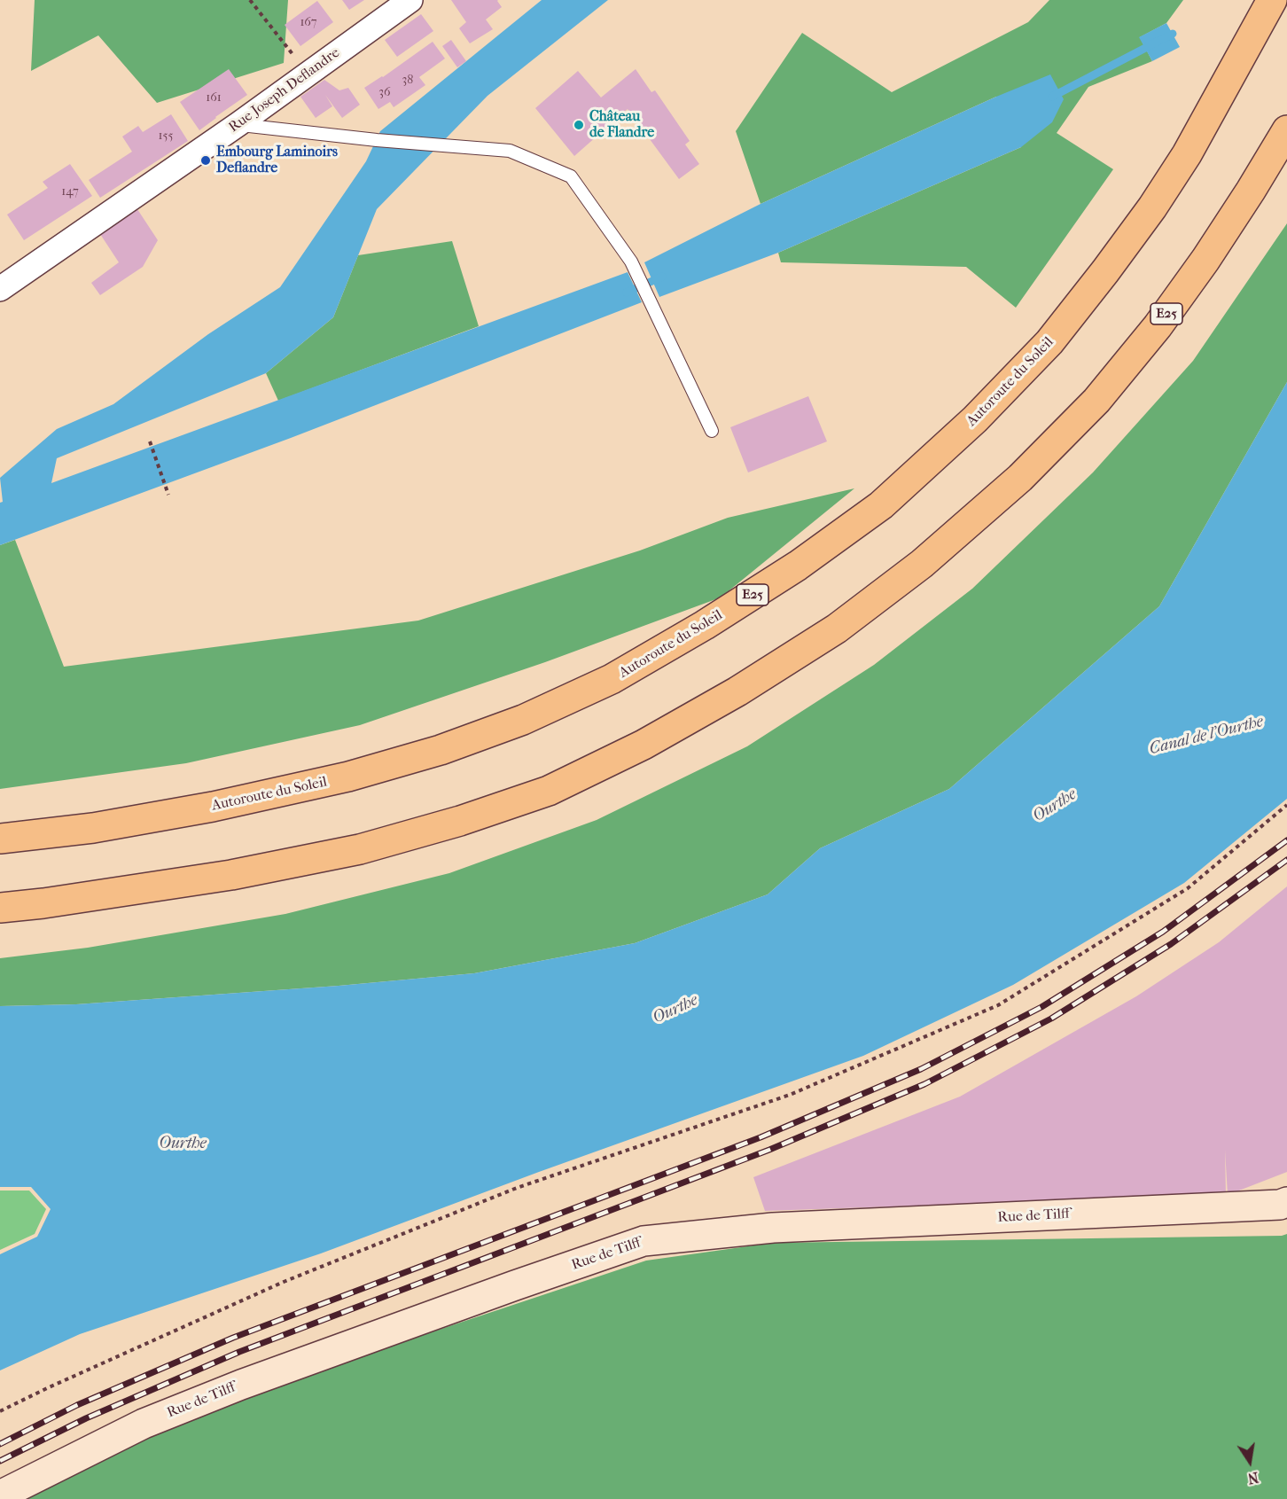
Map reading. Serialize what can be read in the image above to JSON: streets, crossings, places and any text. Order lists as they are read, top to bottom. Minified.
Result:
{"streets":{"highway":["E25","Autoroute du Soleil"],"main road":["Rue de Tilff"],"street":["Rue Joseph Deflandre"]},"water":["Canal de l'Ourthe","Ourthe"],"places":["Château de Flandre","Embourg Laminoirs Deflandre"],"house_numbers":["167","38","36","161","155","147"],"north":"bottom"}
